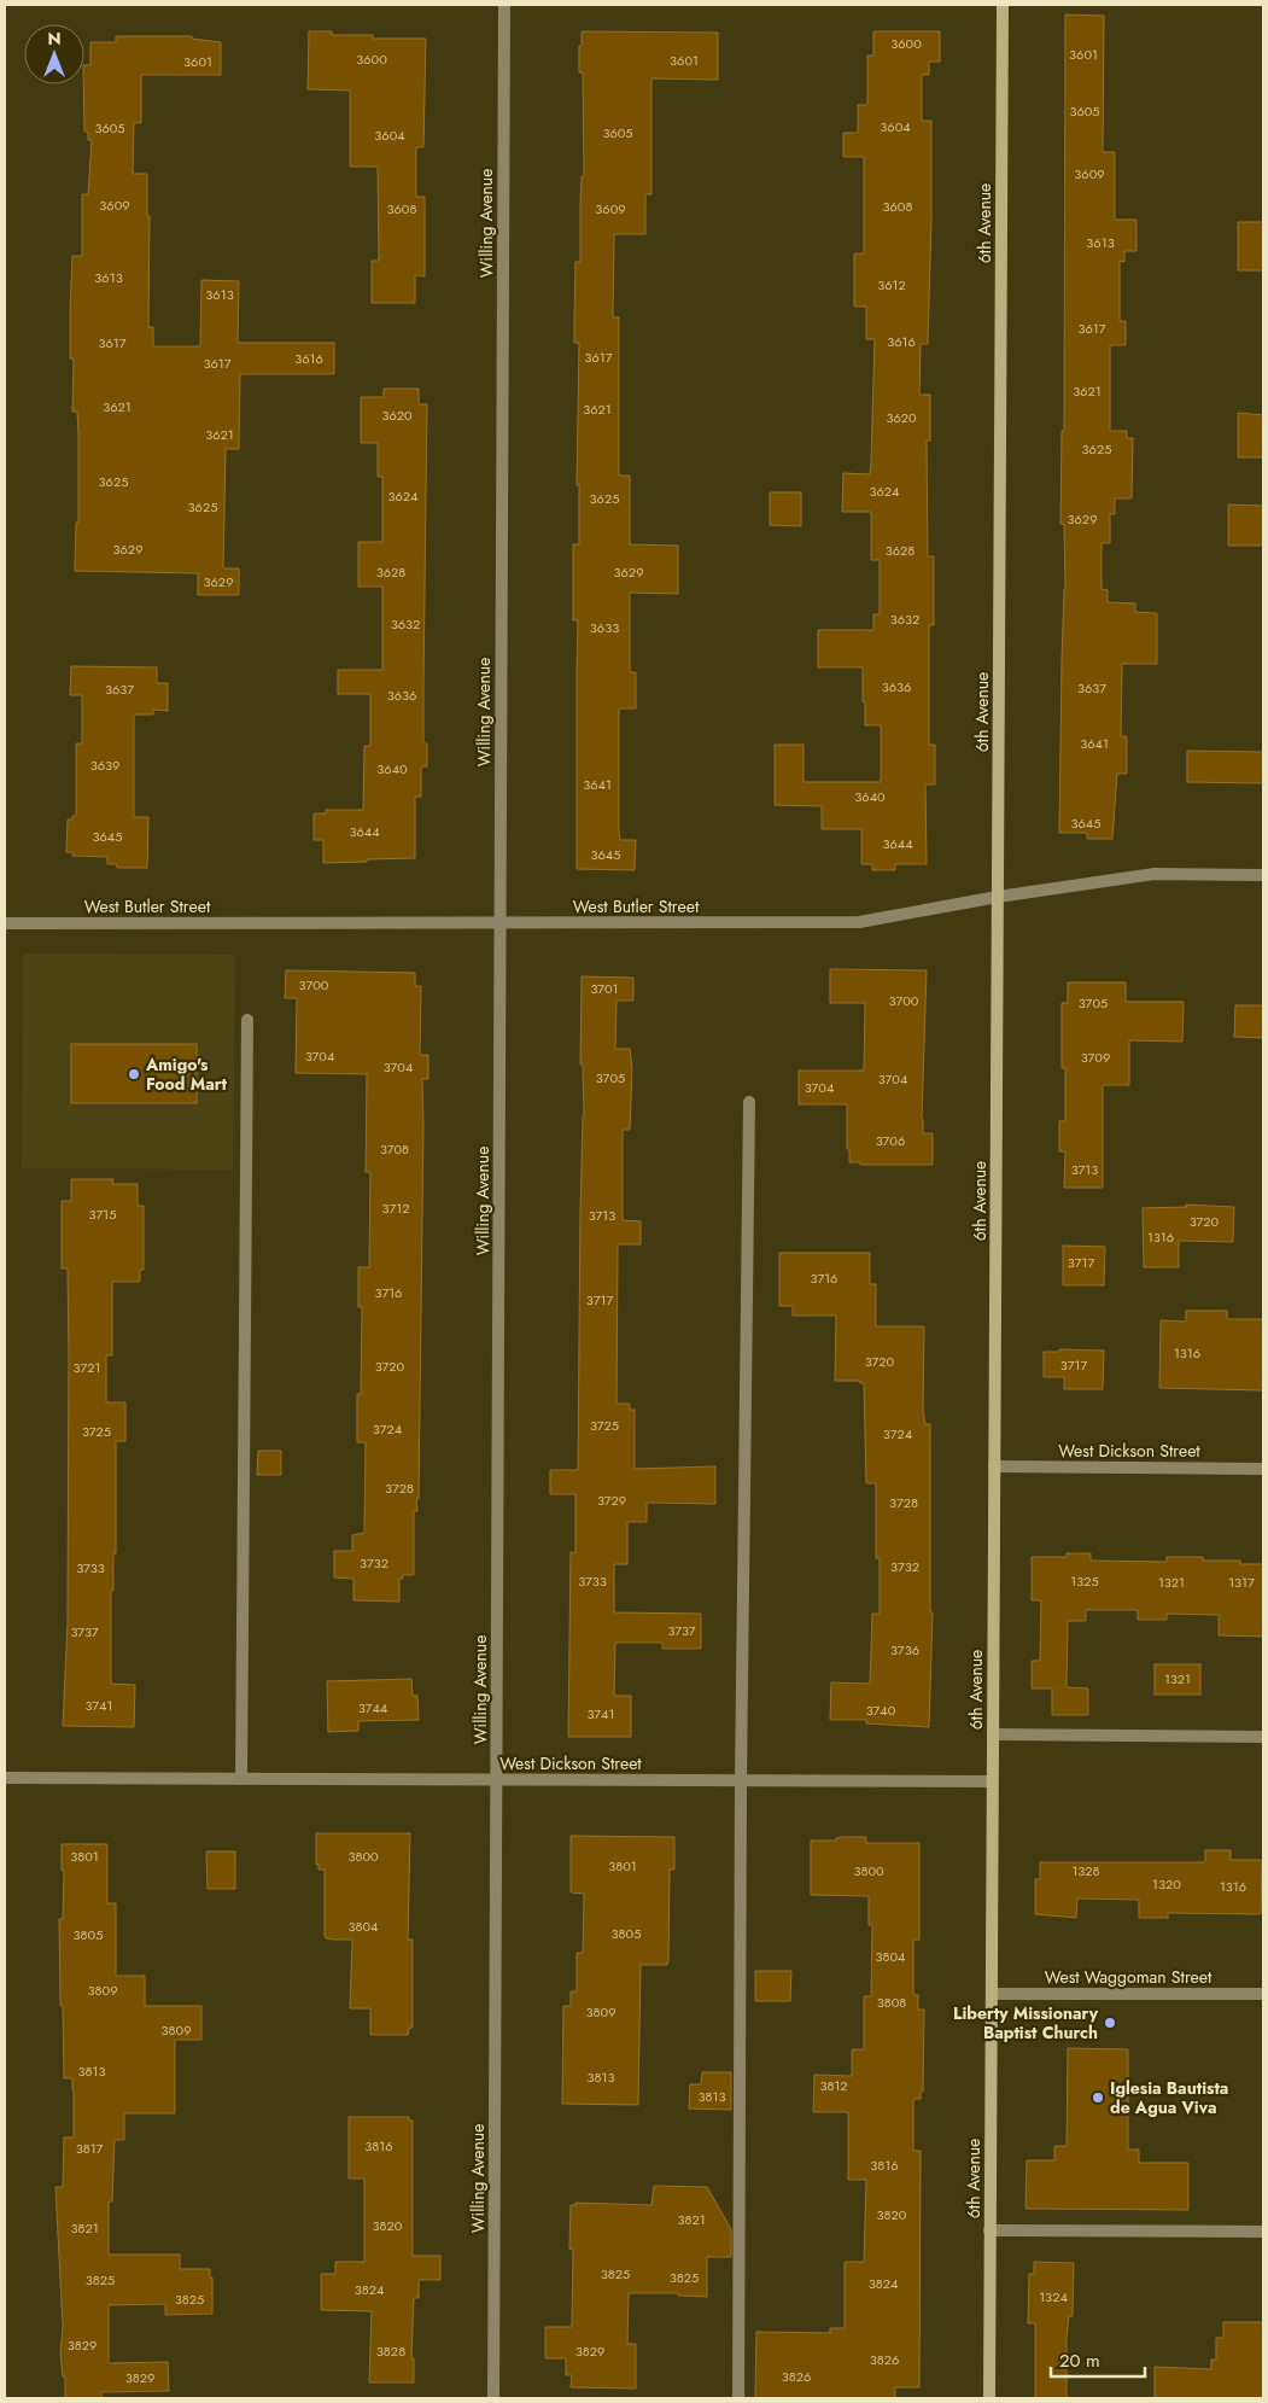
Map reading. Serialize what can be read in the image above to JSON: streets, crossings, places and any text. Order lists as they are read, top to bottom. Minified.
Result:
{"streets":{"street":["Willing Avenue","6th Avenue","West Butler Street","West Dickson Street","West Waggoman Street"]},"crossings":[["Willing Avenue","West Butler Street"],["Willing Avenue","West Dickson Street"],["6th Avenue","West Butler Street"],["6th Avenue","West Dickson Street"],["6th Avenue","West Waggoman Street"]],"places":["Amigo's Food Mart","Liberty Missionary Baptist Church","Iglesia Bautista de Agua Viva"],"house_numbers":["3600","3601","3600","3601","3601","3605","3604","3605","3605","3604","3609","3609","3608","3608","3609","3613","3613","3612","3613","3617","3616","3617","3617","3616","3617","3621","3621","3621","3620","3620","3621","3625","3625","3624","3624","3625","3625","3629","3629","3628","3628","3629","3629","3632","3632","3633","3636","3637","3637","3636","3641","3639","3640","3641","3640","3645","3644","3645","3644","3645","3700","3701","3700","3705","3704","3709","3704","3705","3704","3704","3706","3708","3713","3712","3715","3713","3720","1316","3717","3716","3716","3717","1316","3720","3717","3720","3721","3725","3724","3725","3724","3728","3729","3728","3732","3732","3733","3733","1325","1321","1317","3737","3737","3736","1321","3741","3744","3740","3741","3801","3800","3801","3800","1328","1320","1316","3804","3805","3805","3804","3809","3808","3809","3809","3813","3813","3812","3813","3816","3817","3816","3820","3821","3820","3821","3825","3825","3825","3824","3824","1324","3825","3829","3828","3829","3826","3826","3829"],"scale_bar":"20 m","north":"top"}
